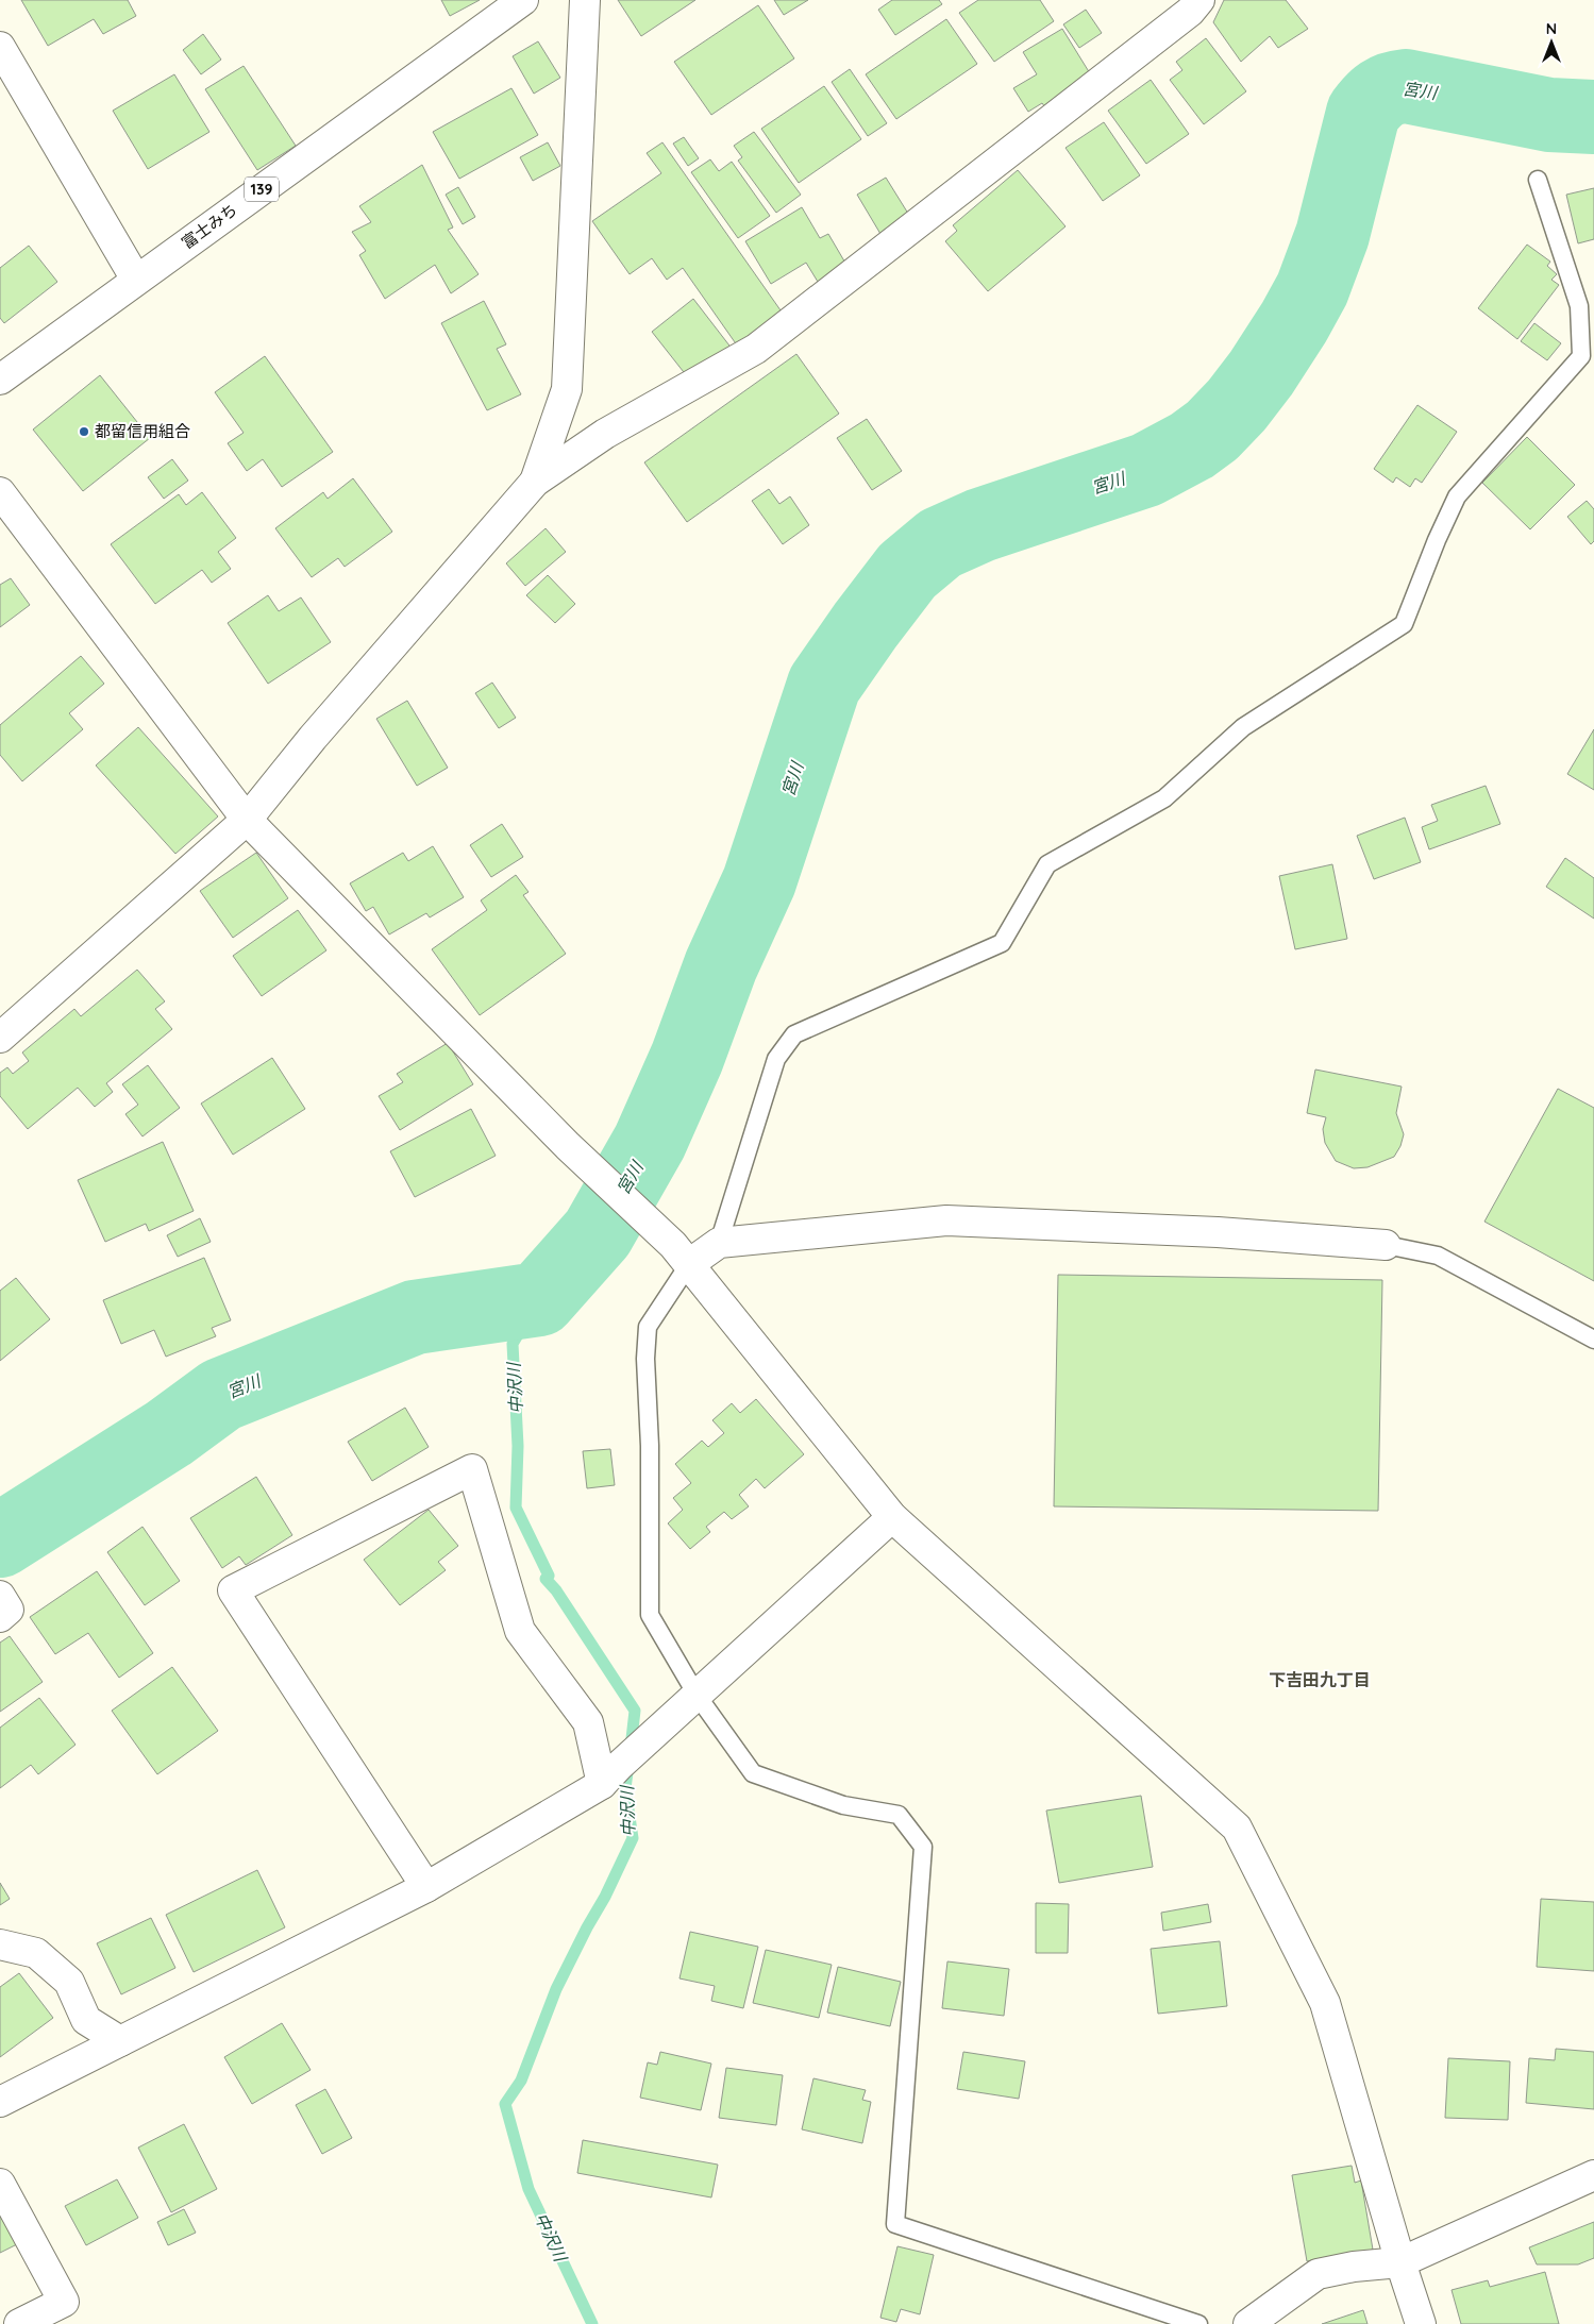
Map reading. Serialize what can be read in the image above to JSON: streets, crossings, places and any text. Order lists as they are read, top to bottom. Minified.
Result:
{"streets":{"main road":["139","富士みち"]},"districts":["下吉田九丁目"],"water":["宮川","中沢川"],"places":["都留信用組合"],"north":"top"}
